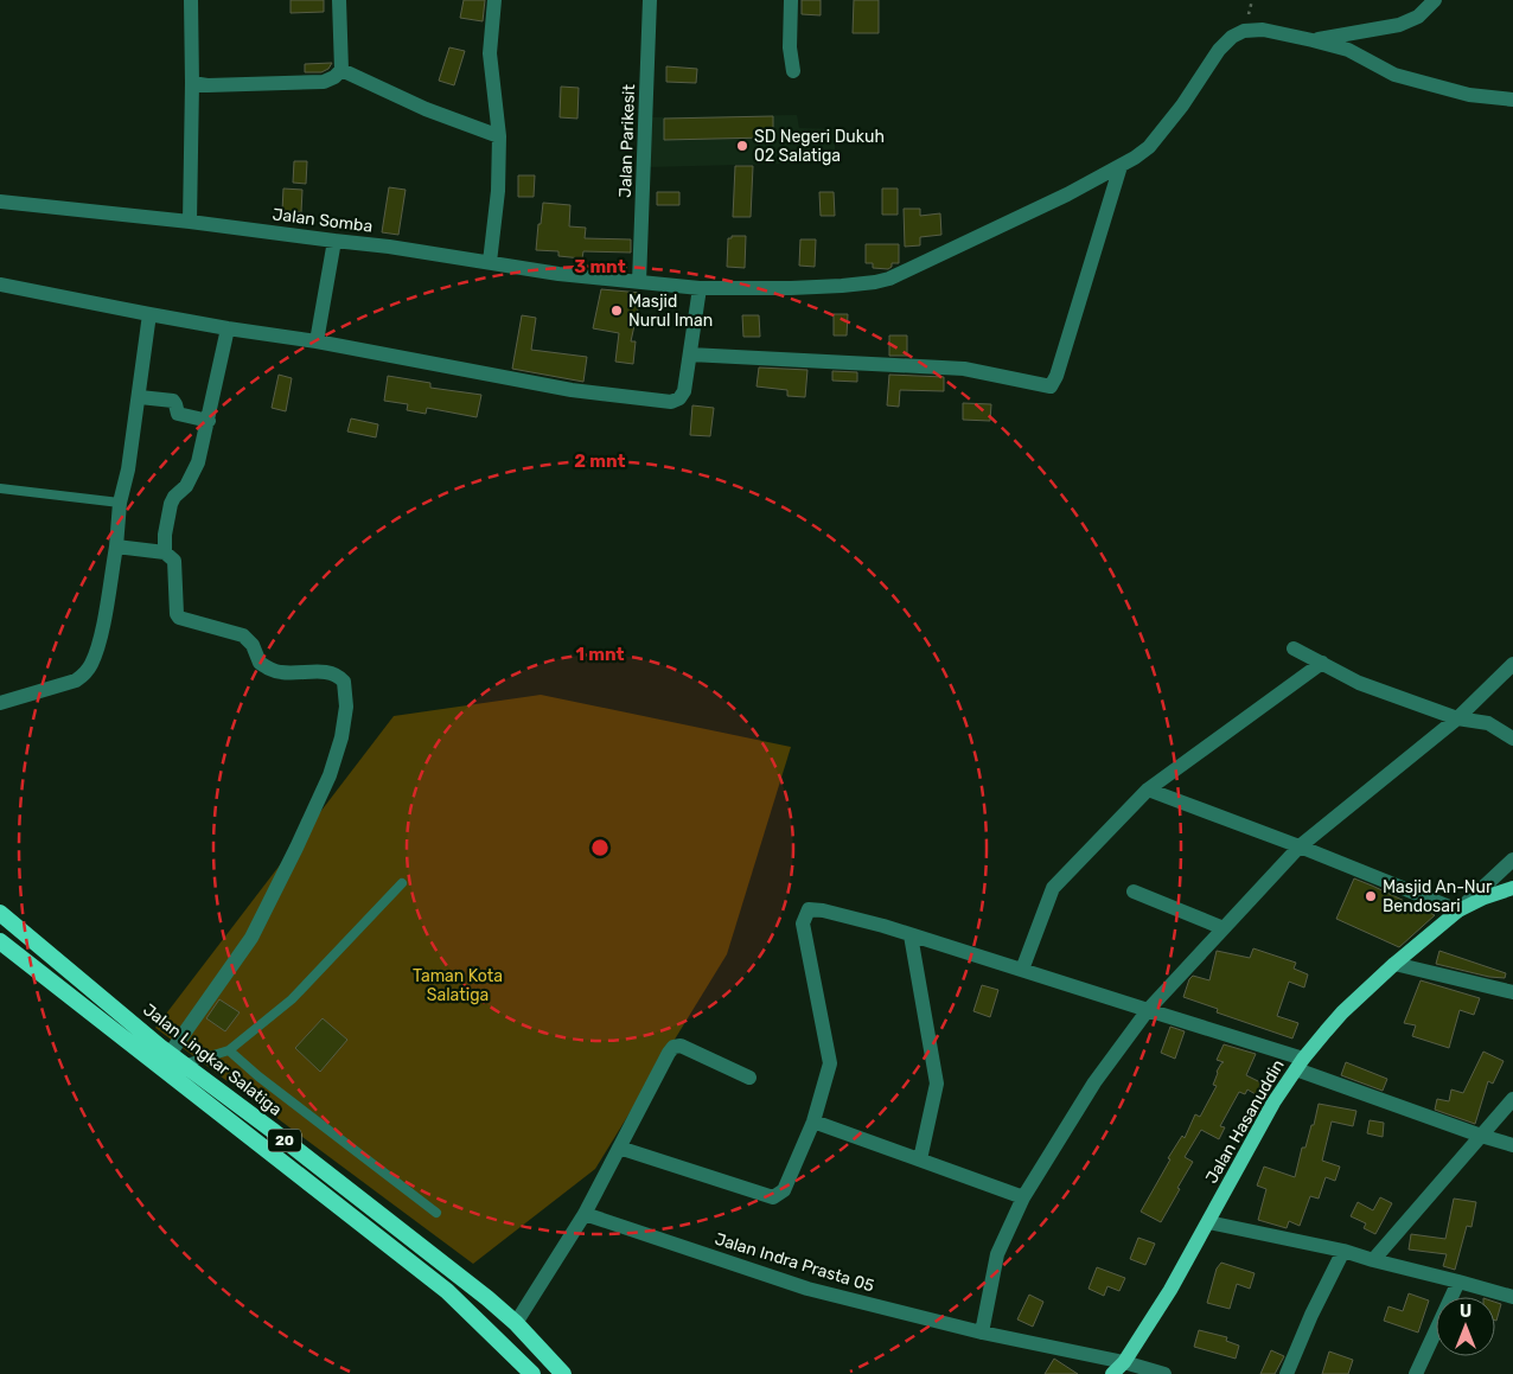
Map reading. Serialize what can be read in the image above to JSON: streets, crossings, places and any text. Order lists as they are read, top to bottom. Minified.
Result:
{"streets":{"highway":["Jalan Lingkar Salatiga","20"],"main road":["Jalan Hasanuddin"],"street":["Jalan Parikesit","Jalan Somba","Jalan Indra Prasta 05"]},"crossings":[["Jalan Parikesit","Jalan Somba"],["Jalan Hasanuddin","Jalan Indra Prasta 05"]],"parks":["Taman Kota Salatiga"],"places":["SD Negeri Dukuh 02 Salatiga","Masjid Nurul Iman","Masjid An-Nur Bendosari"],"north":"top","rings":["3 mnt","2 mnt","1 mnt"]}
